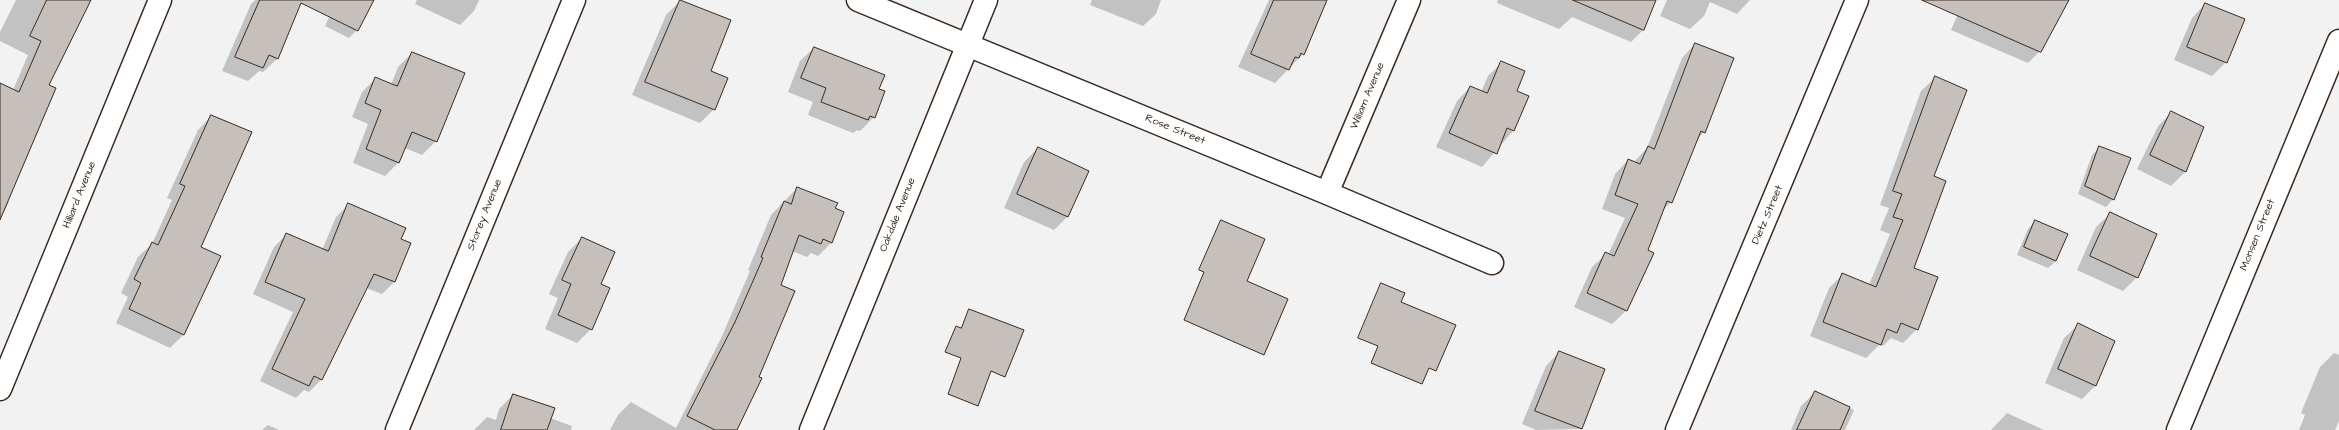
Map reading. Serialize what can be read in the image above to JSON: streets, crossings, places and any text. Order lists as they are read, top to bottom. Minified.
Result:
{"streets":{"street":["William Avenue","Rose Street","Hilliard Avenue","Storey Avenue","Oakdale Avenue","Dietz Street","Monsen Street"]},"crossings":[["William Avenue","Rose Street"],["Rose Street","Oakdale Avenue"]]}
